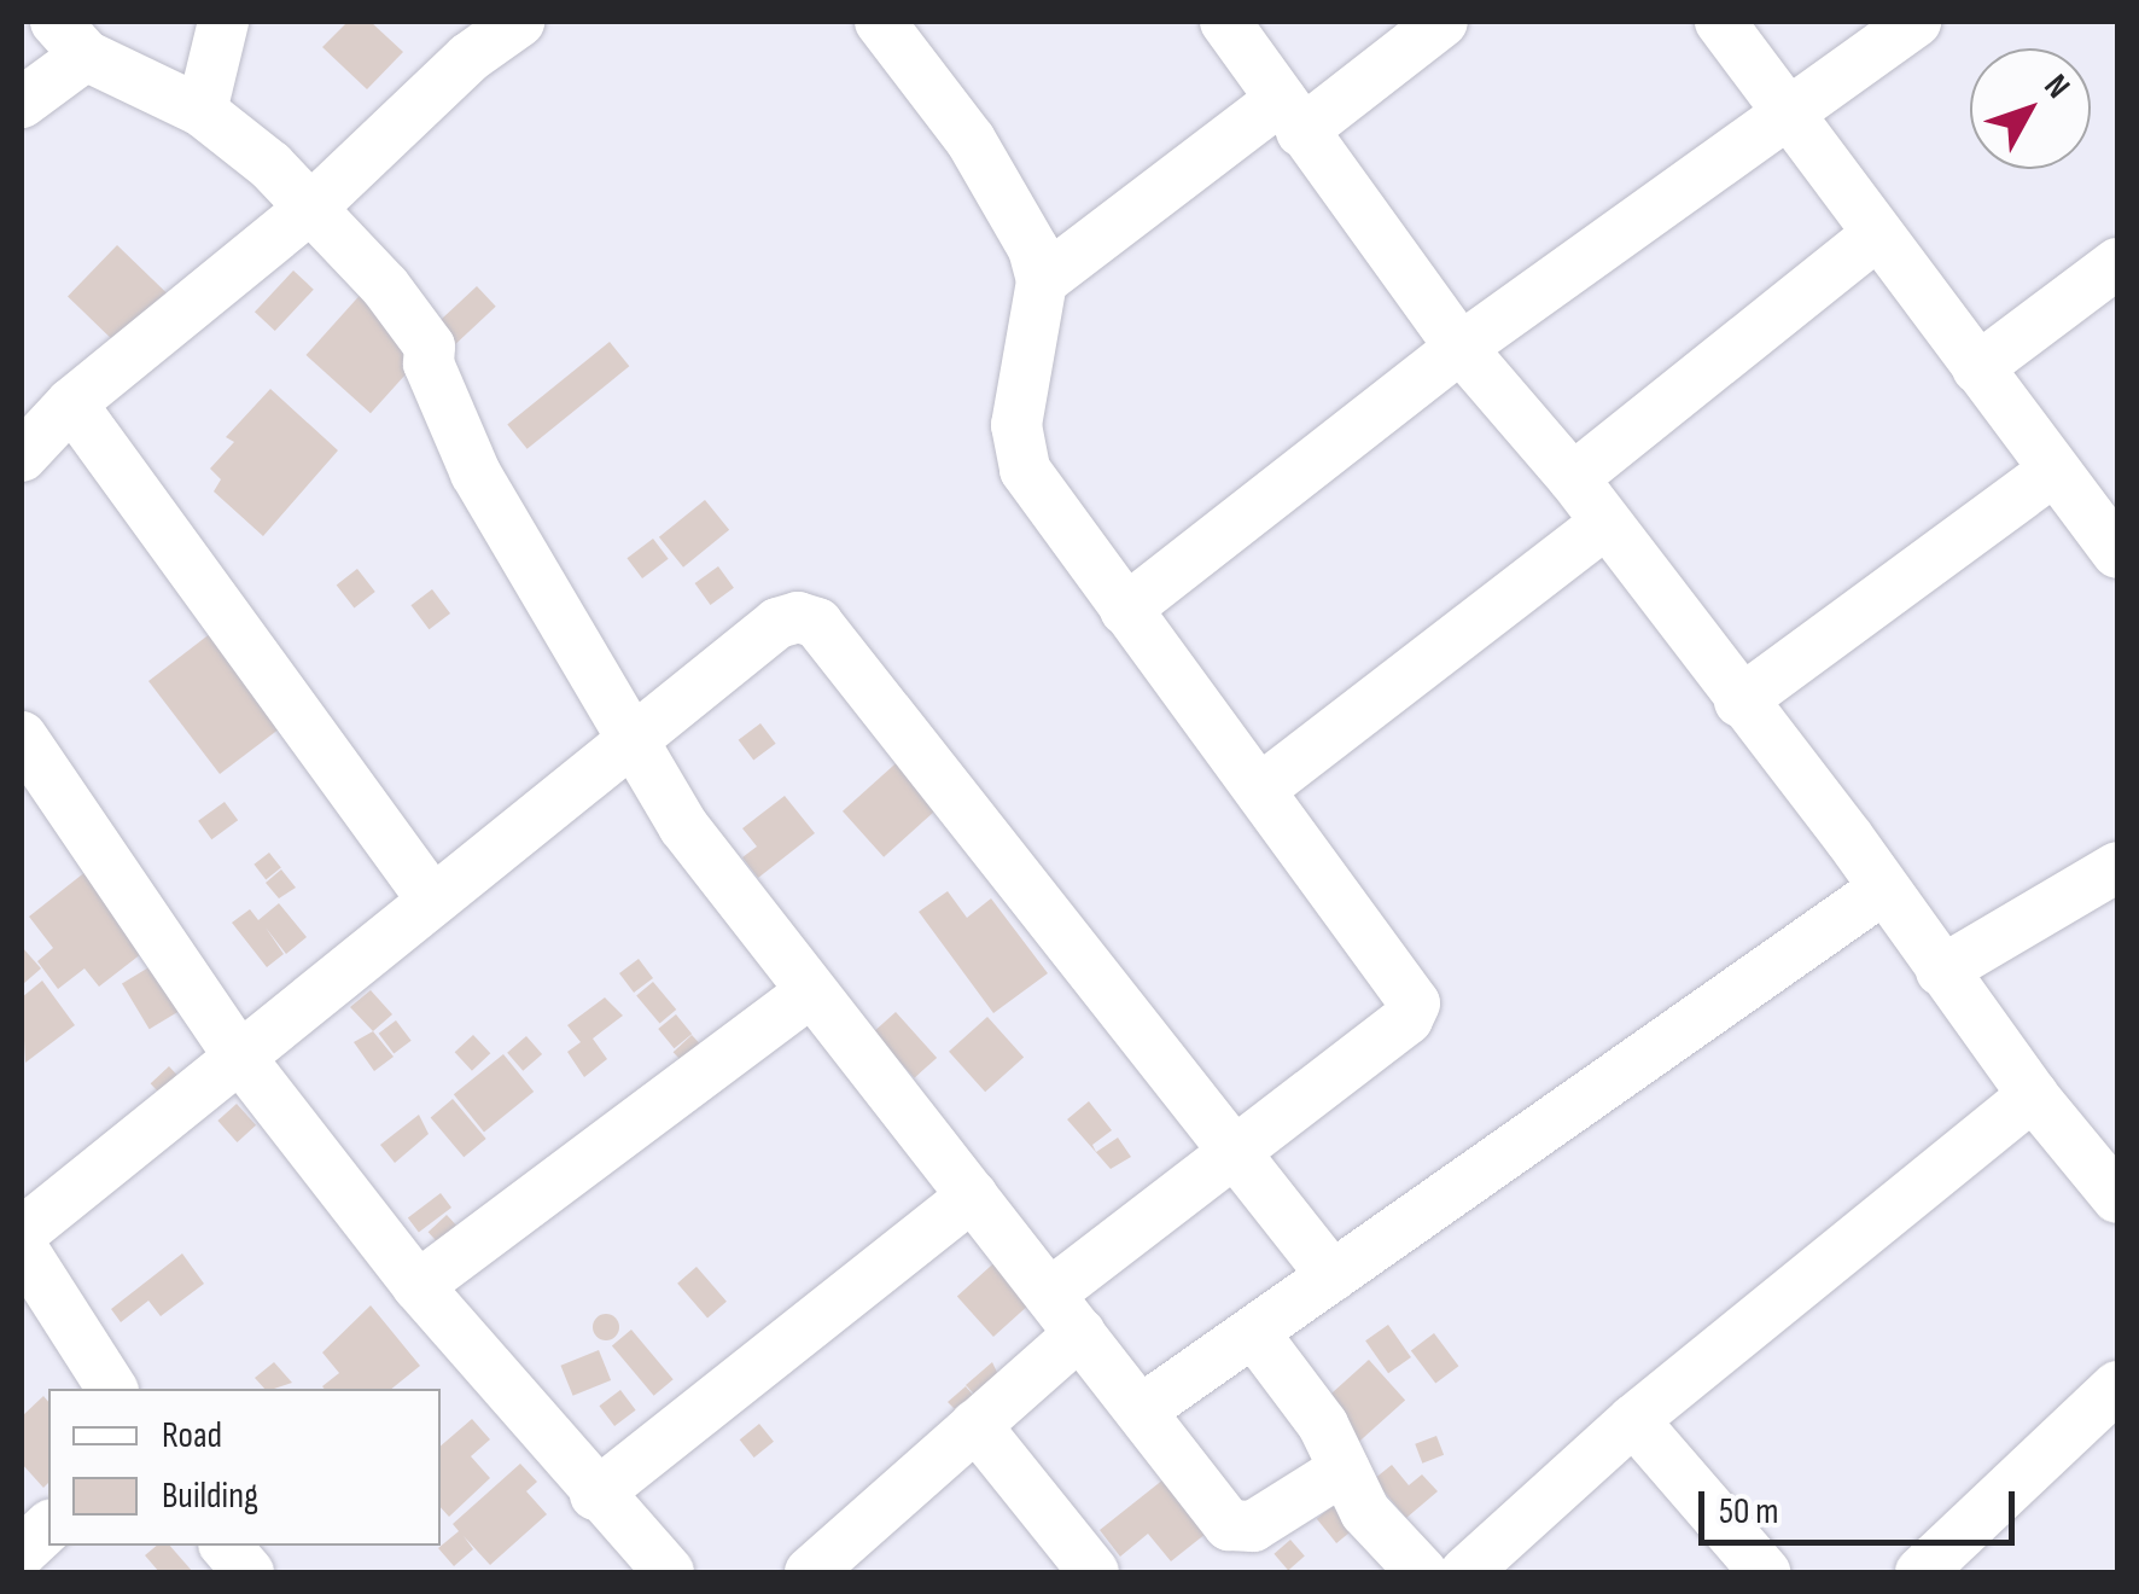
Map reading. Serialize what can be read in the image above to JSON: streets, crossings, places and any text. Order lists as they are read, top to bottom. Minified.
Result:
{"legend":["Road","Building"],"scale_bar":"50 m","north":"top right"}
